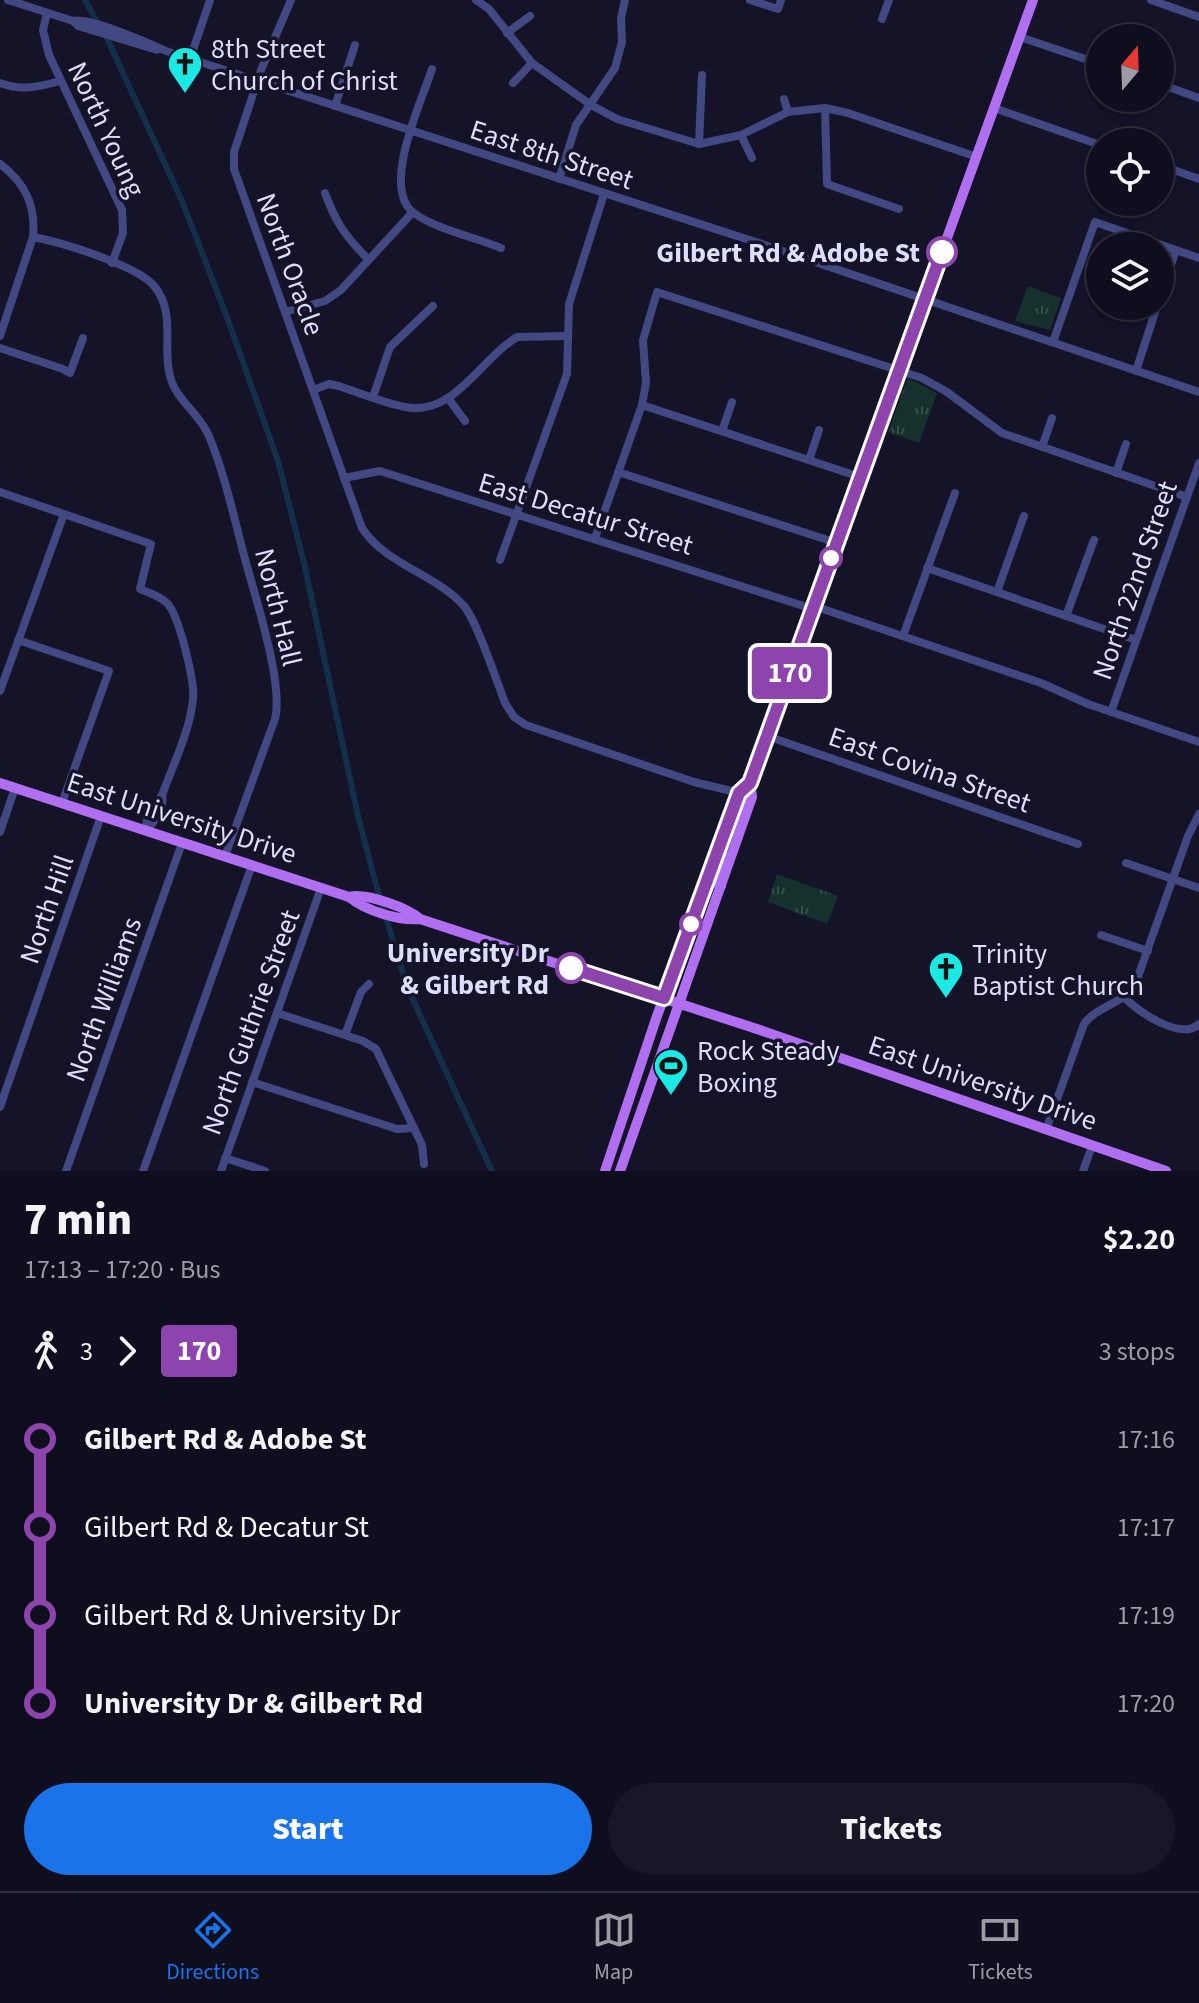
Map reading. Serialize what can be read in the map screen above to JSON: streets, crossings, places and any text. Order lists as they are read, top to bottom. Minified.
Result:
{"streets":{"main road":["East University Drive"],"street":["North Young","East 8th Street","North Oracle","East Decatur Street","North 22nd Street","North Hall","East Covina Street","North Hill","North Williams","North Guthrie Street"]},"crossings":[["North Young","East 8th Street"],["East 8th Street","North Oracle"],["North Oracle","East Decatur Street"],["East Decatur Street","North 22nd Street"],["North Hall","East University Drive"],["East University Drive","North Hill"],["East University Drive","North Williams"],["East University Drive","North Guthrie Street"]],"places":{"church":["8th Street Church of Christ","Trinity Baptist Church"],"other":["Gilbert Rd & Adobe St","University Dr & Gilbert Rd"],"sports":["Rock Steady Boxing"]},"lines":["bus line 170"],"north":"top","page":{"on_map":"170","heading":["7 min","17:13 – 17:20 · Bus","$2.20"],"legs":["3","170","3 stops"],"list":[{"name":"Gilbert Rd & Adobe St","value":"17:16"},{"name":"Gilbert Rd & Decatur St","value":"17:17"},{"name":"Gilbert Rd & University Dr","value":"17:19"},{"name":"University Dr & Gilbert Rd","value":"17:20"}],"buttons":["Start","Tickets"],"tabs":["Directions","Map","Tickets"]}}
